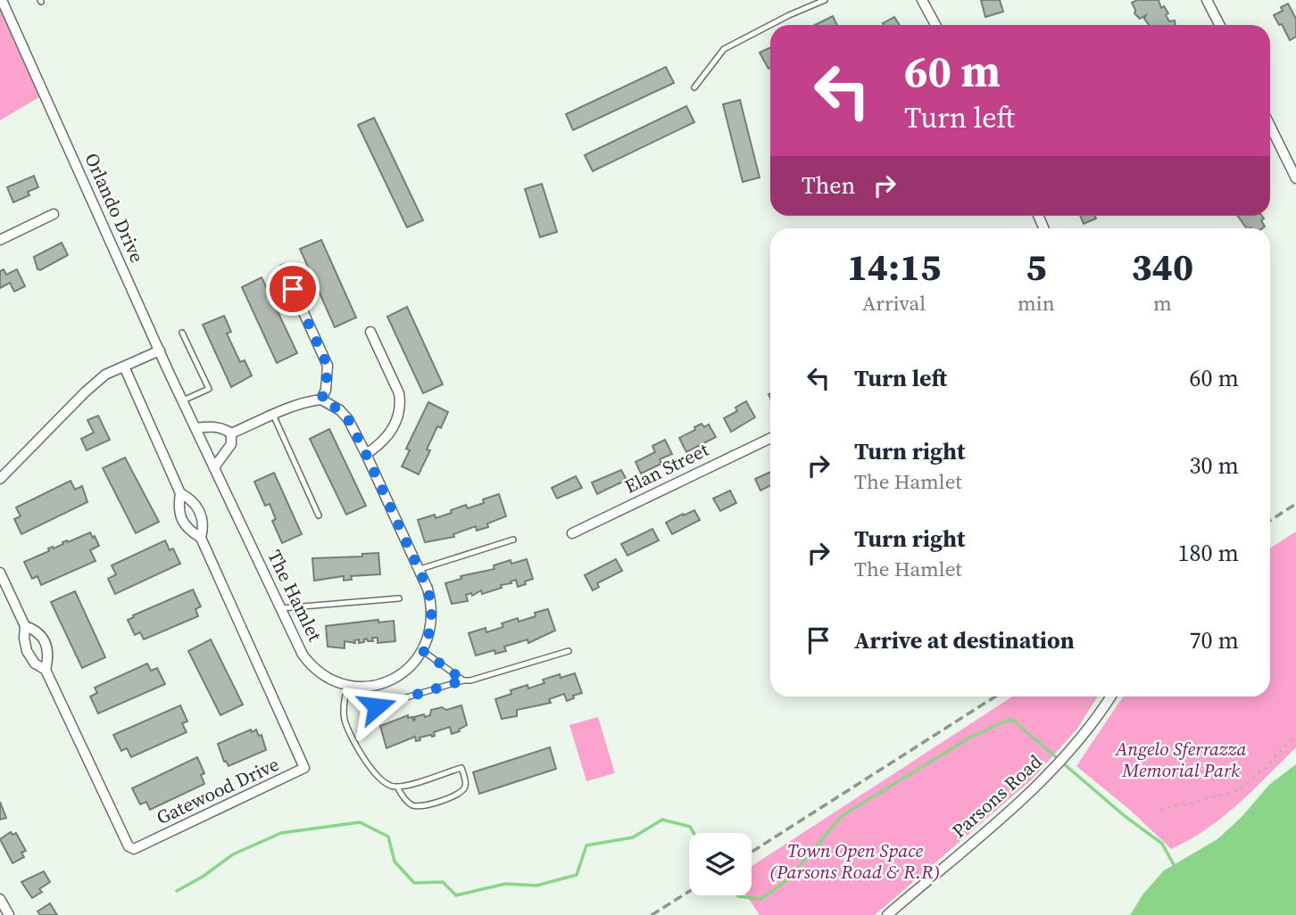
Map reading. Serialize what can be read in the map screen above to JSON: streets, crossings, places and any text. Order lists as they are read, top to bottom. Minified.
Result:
{"streets":{"street":["Orlando Drive","Elan Street","The Hamlet","Gatewood Drive","Parsons Road"]},"crossings":[["Orlando Drive","The Hamlet"]],"parks":["Angelo Sferrazza Memorial Park","Town Open Space (Parsons Road & R.R)"],"page":{"turn":["60 m","Turn left"],"then":"Then","eta":["14:15","Arrival","5","min","340","m"],"list":[{"name":"Turn left","value":"60 m"},{"name":"Turn right","note":"The Hamlet","value":"30 m"},{"name":"Turn right","note":"The Hamlet","value":"180 m"},{"name":"Arrive at destination","value":"70 m"}]}}
